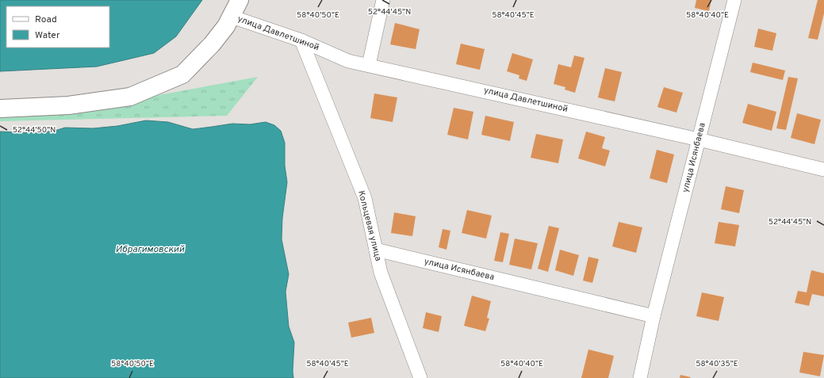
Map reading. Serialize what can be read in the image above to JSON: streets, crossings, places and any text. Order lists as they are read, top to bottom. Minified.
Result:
{"streets":{"street":["улица Давлетшиной","улица Исянбаева","Кольцевая улица"]},"crossings":[["улица Давлетшиной","улица Исянбаева"],["улица Давлетшиной","Кольцевая улица"],["улица Исянбаева","Кольцевая улица"]],"water":["Ибрагимовский"],"legend":["Road","Water"],"coordinates":["52°44'45\"N","58°40'50\"E","58°40'45\"E","58°40'40\"E","52°44'50\"N","58°40'35\"E"]}
